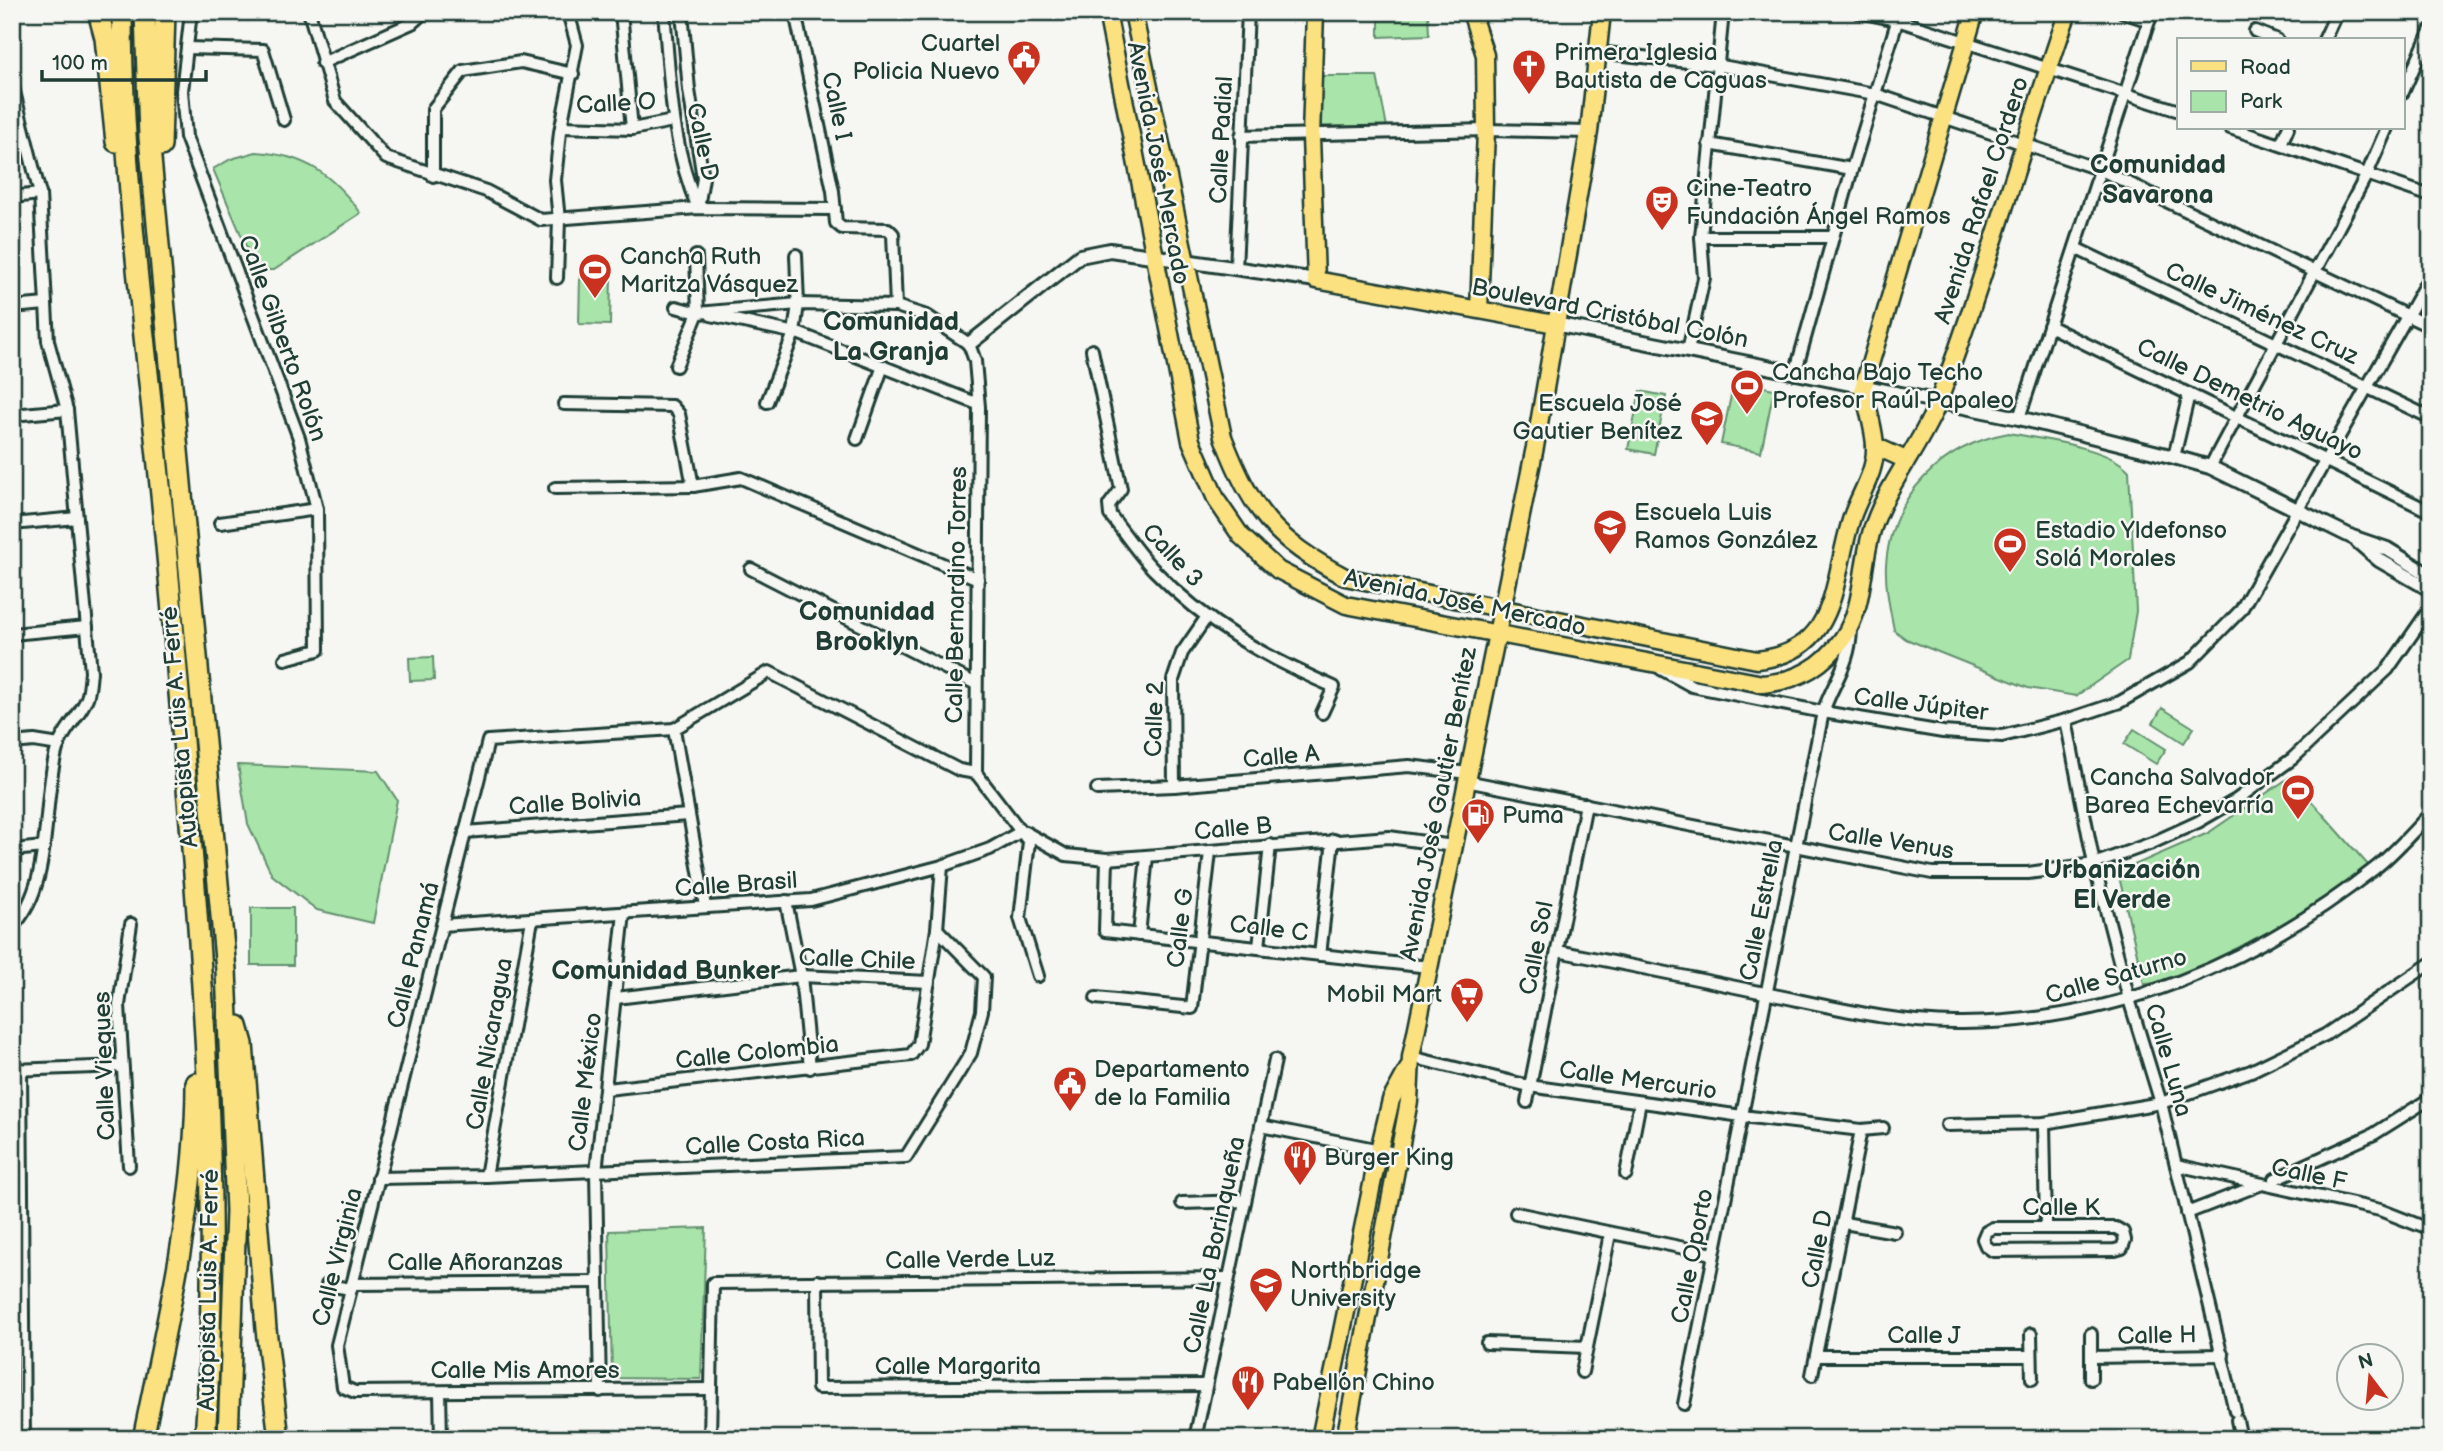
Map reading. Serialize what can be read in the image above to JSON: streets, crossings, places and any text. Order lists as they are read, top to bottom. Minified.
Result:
{"streets":{"highway":["Autopista Luis A. Ferré"],"main road":["Avenida José Mercado","Avenida Rafael Cordero","Boulevard Cristóbal Colón","Avenida José Gautier Benítez"],"street":["Calle O","Calle I","Calle Padial","Calle D","Calle Jiménez Cruz","Calle Gilberto Rolón","Calle Demetrio Aguayo","Calle 3","Calle Bernardino Torres","Calle Júpiter","Calle 2","Calle A","Calle Bolivia","Calle B","Calle Venus","Calle Brasil","Calle Estrella","Calle G","Calle C","Calle Sol","Calle Panamá","Calle Chile","Calle Saturno","Calle Nicaragua","Calle Colombia","Calle Luna","Calle Vieques","Calle Mercurio","Calle México","Calle Costa Rica","Calle F","Calle K","Calle La Borinqueña","Calle Oporto","Calle Virginia","Calle Verde Luz","Calle Añoranzas","Calle J","Calle H","Calle Margarita","Calle Mis Amores"]},"crossings":[["Calle O","Calle D"],["Calle Padial","Boulevard Cristóbal Colón"],["Calle D","Calle Mercurio"],["Calle D","Calle J"],["Avenida José Mercado","Avenida Rafael Cordero"],["Avenida José Mercado","Boulevard Cristóbal Colón"],["Avenida José Mercado","Calle Júpiter"],["Avenida José Mercado","Avenida José Gautier Benítez"],["Avenida José Mercado","Calle Estrella"],["Avenida Rafael Cordero","Boulevard Cristóbal Colón"],["Boulevard Cristóbal Colón","Calle Bernardino Torres"],["Boulevard Cristóbal Colón","Calle Júpiter"],["Boulevard Cristóbal Colón","Avenida José Gautier Benítez"],["Calle Jiménez Cruz","Calle Júpiter"],["Calle Demetrio Aguayo","Calle Júpiter"],["Calle 3","Calle 2"],["Calle Júpiter","Calle Estrella"],["Calle Júpiter","Calle Luna"],["Calle 2","Calle A"],["Calle A","Avenida José Gautier Benítez"],["Calle A","Calle Venus"],["Calle Bolivia","Calle Panamá"],["Avenida José Gautier Benítez","Calle B"],["Avenida José Gautier Benítez","Calle Venus"],["Avenida José Gautier Benítez","Calle C"],["Avenida José Gautier Benítez","Calle Mercurio"],["Calle B","Calle Brasil"],["Calle B","Calle G"],["Calle B","Calle C"],["Calle Venus","Calle Estrella"],["Calle Venus","Calle Sol"],["Calle Venus","Calle Luna"],["Calle Brasil","Calle Panamá"],["Calle Brasil","Calle Nicaragua"],["Calle Brasil","Calle México"],["Calle Estrella","Calle Saturno"],["Calle Estrella","Calle Mercurio"],["Calle Estrella","Calle Oporto"],["Calle G","Calle C"],["Calle Sol","Calle Saturno"],["Calle Sol","Calle Mercurio"],["Calle Panamá","Calle Costa Rica"],["Calle Panamá","Calle Virginia"],["Calle Chile","Calle Colombia"],["Calle Chile","Calle México"],["Calle Saturno","Calle Luna"],["Calle Nicaragua","Calle Costa Rica"],["Calle Colombia","Calle México"],["Calle Luna","Calle F"],["Calle Luna","Calle H"],["Calle Mercurio","Calle Oporto"],["Calle México","Calle Costa Rica"],["Calle México","Calle Añoranzas"],["Calle México","Calle Mis Amores"],["Calle Costa Rica","Calle Virginia"],["Calle La Borinqueña","Calle Verde Luz"],["Calle La Borinqueña","Calle Margarita"],["Calle Virginia","Calle Añoranzas"],["Calle Virginia","Calle Mis Amores"],["Calle Verde Luz","Calle Margarita"],["Calle Verde Luz","Calle Mis Amores"]],"districts":["Comunidad Savarona","Comunidad La Granja","Comunidad Brooklyn","Urbanización El Verde","Comunidad Bunker"],"places":{"public building":["Cuartel Policia Nuevo","Departamento de la Familia"],"church":["Primera Iglesia Bautista de Caguas"],"theatre":["Cine-Teatro Fundación Ángel Ramos"],"sports":["Cancha Ruth Maritza Vásquez","Cancha Bajo Techo Profesor Raúl Papaleo","Estadio Yldefonso Solá Morales","Cancha Salvador Barea Echevarría"],"school or university":["Escuela José Gautier Benítez","Escuela Luis Ramos González","Northbridge University"],"fuel station":["Puma"],"supermarket":["Mobil Mart"],"restaurant":["Burger King","Pabellón Chino"]},"legend":["Road","Park"],"scale_bar":"100 m","north":"top"}
